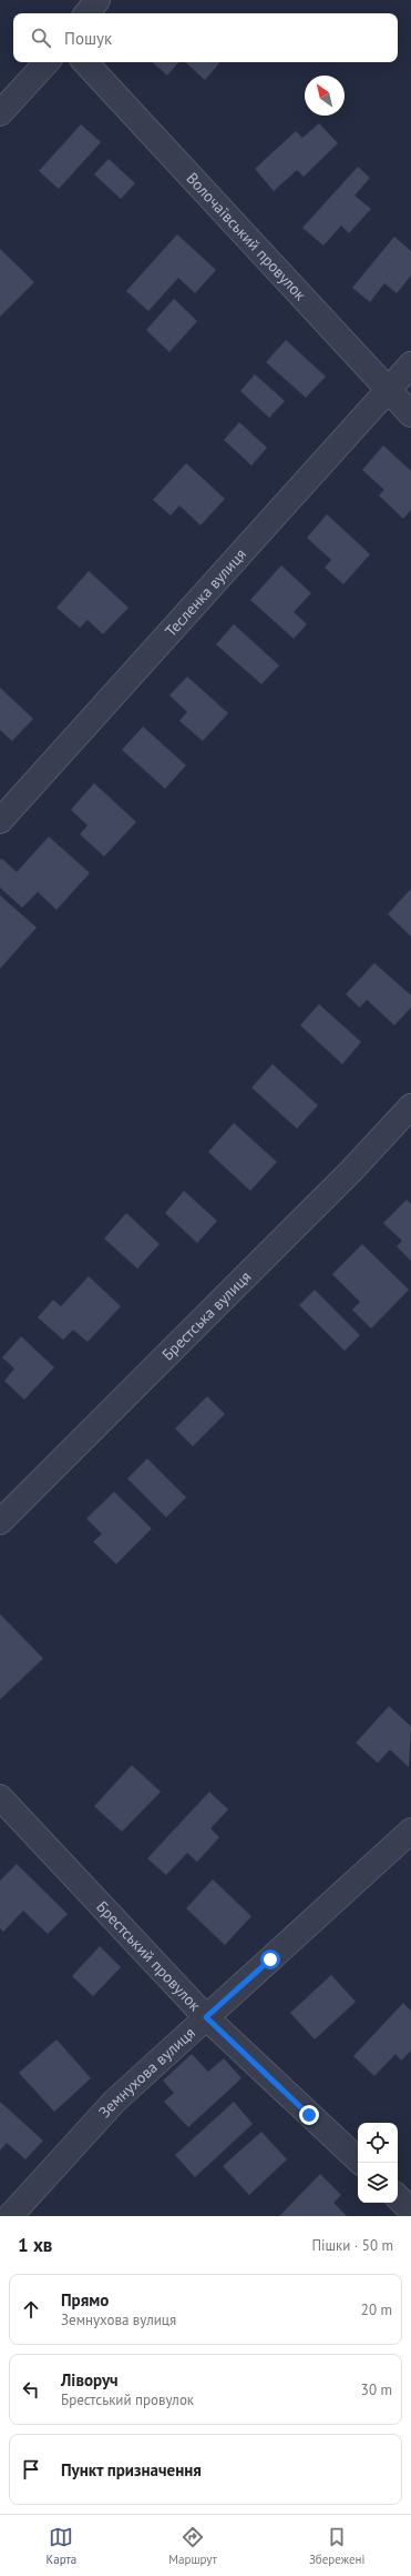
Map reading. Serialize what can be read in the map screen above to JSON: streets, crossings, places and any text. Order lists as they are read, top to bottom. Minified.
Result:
{"streets":{"street":["Волочаївський провулок","Тесленка вулиця","Брестська вулиця","Брестський провулок","Земнухова вулиця"]},"crossings":[["Волочаївський провулок","Тесленка вулиця"],["Брестський провулок","Земнухова вулиця"]],"north":"top left","page":{"search":"Пошук","heading":["1 хв","Пішки · 50 m"],"list":[["Прямо","Земнухова вулиця","20 m"],["Ліворуч","Брестський провулок","30 m"],"Пункт призначення"],"nav":["Карта","Маршрут","Збережені"]}}
